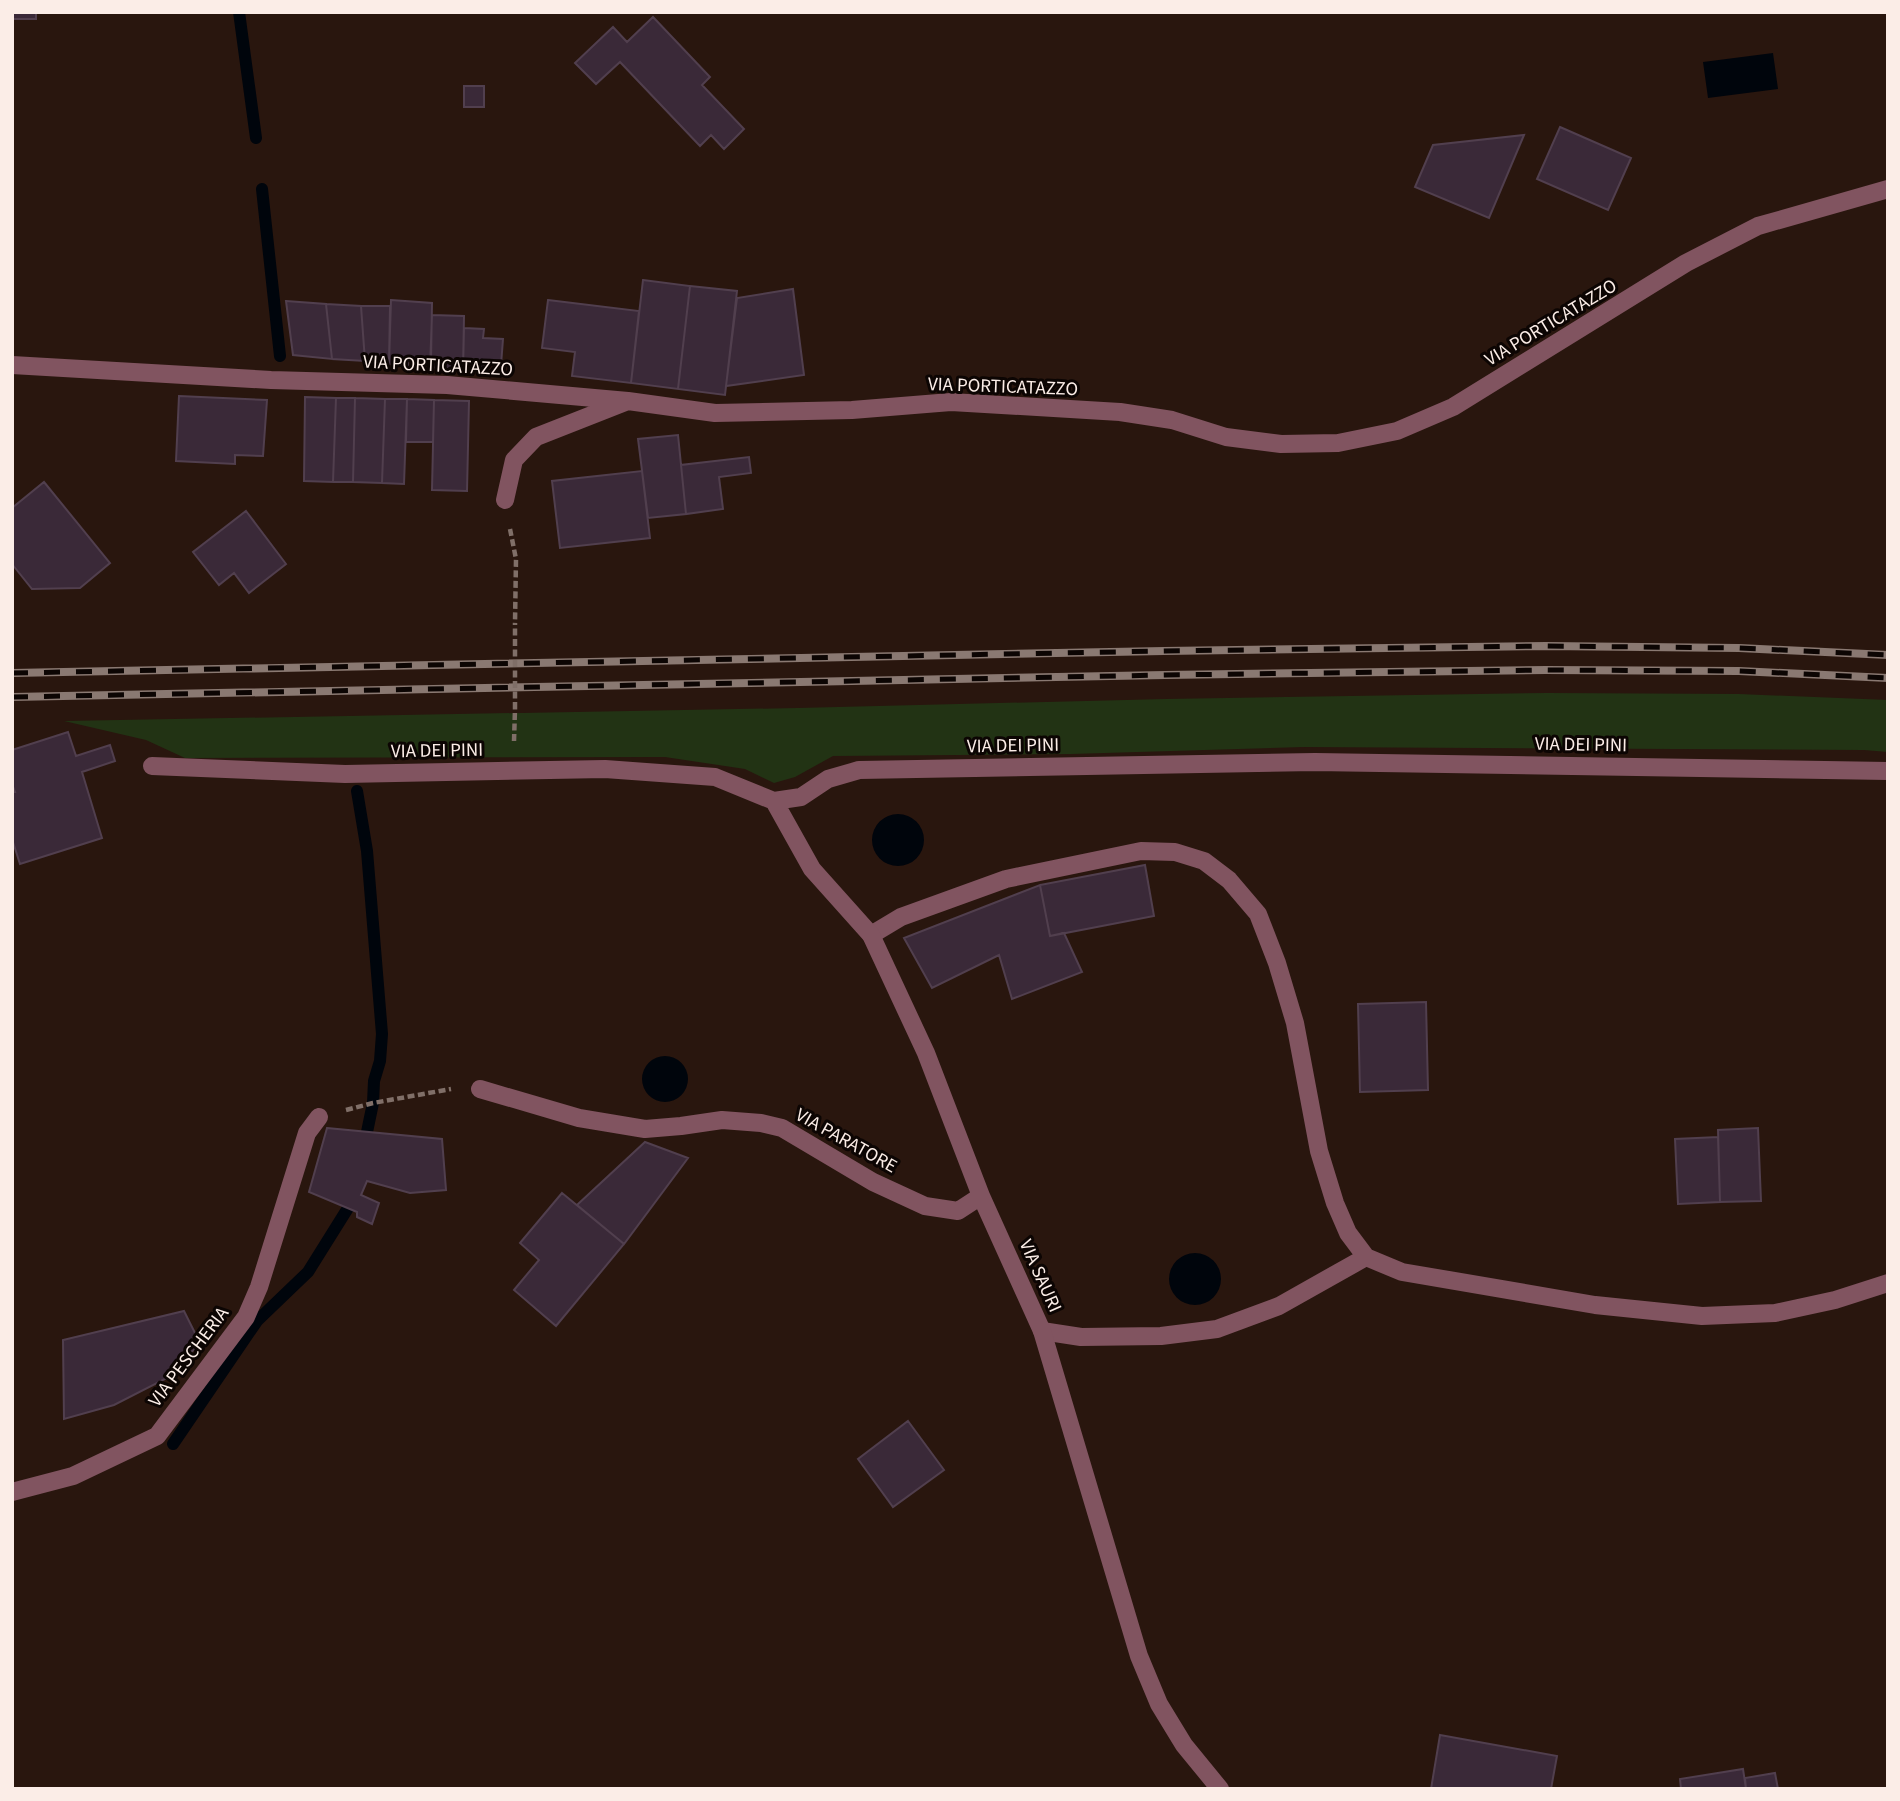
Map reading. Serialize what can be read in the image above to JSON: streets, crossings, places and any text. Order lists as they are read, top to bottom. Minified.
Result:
{"streets":{"street":["VIA PORTICATAZZO","VIA DEI PINI","VIA PARATORE","VIA SAURI","VIA PESCHERIA"]},"crossings":[["VIA DEI PINI","VIA SAURI"],["VIA PARATORE","VIA SAURI"]]}
